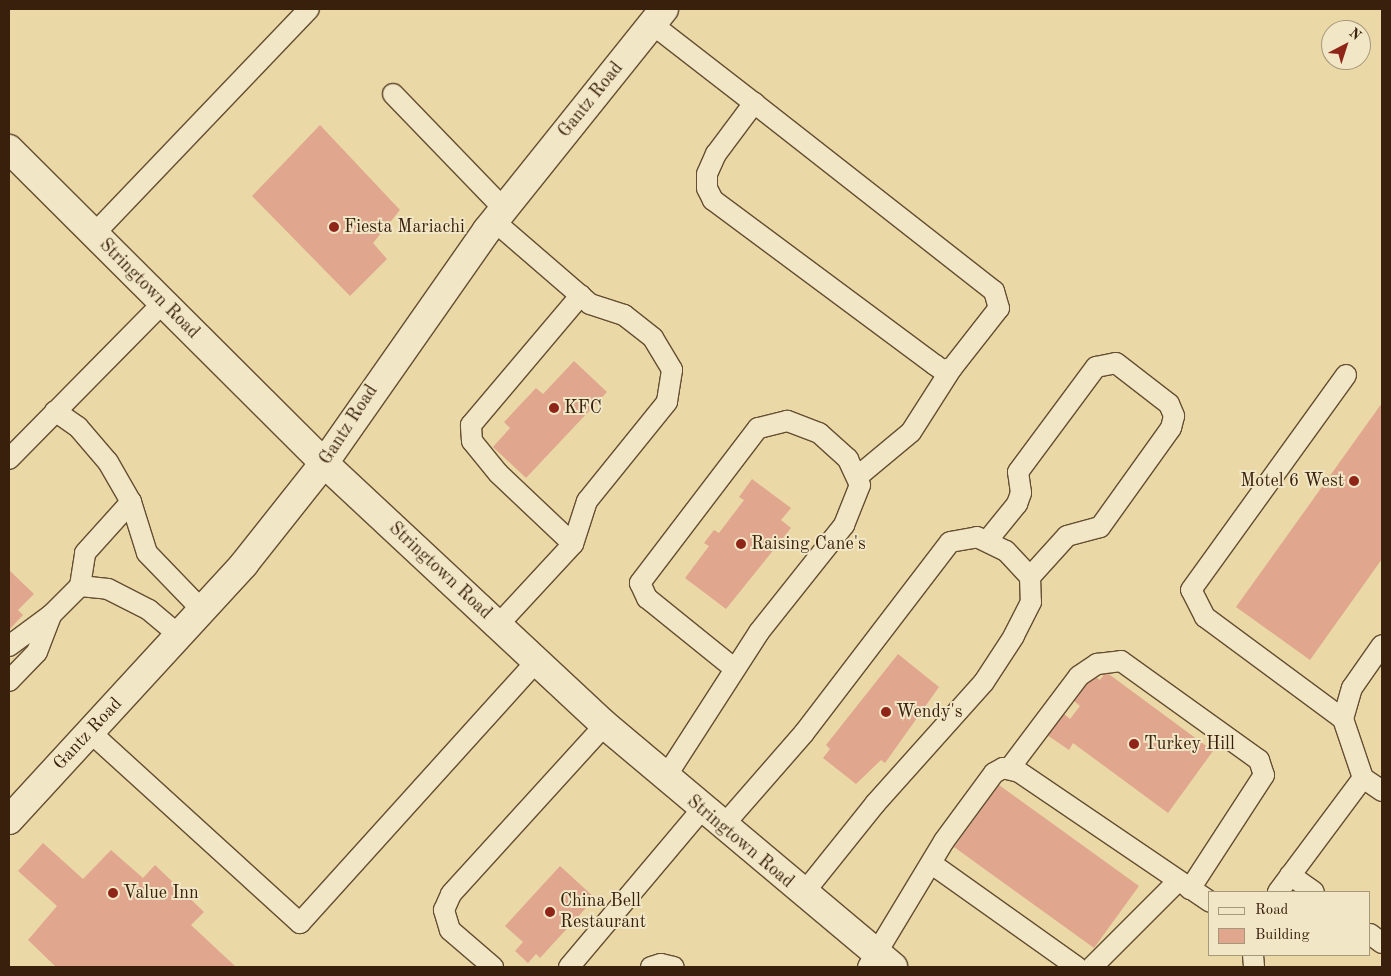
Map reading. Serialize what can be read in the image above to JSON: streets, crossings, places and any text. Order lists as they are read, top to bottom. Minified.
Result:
{"streets":{"main road":["Gantz Road","Stringtown Road"]},"crossings":[["Gantz Road","Stringtown Road"]],"places":["Fiesta Mariachi","KFC","Motel 6 West","Raising Cane's","Wendy's","Turkey Hill","Value Inn","China Bell Restaurant"],"legend":["Road","Building"],"north":"top right"}
